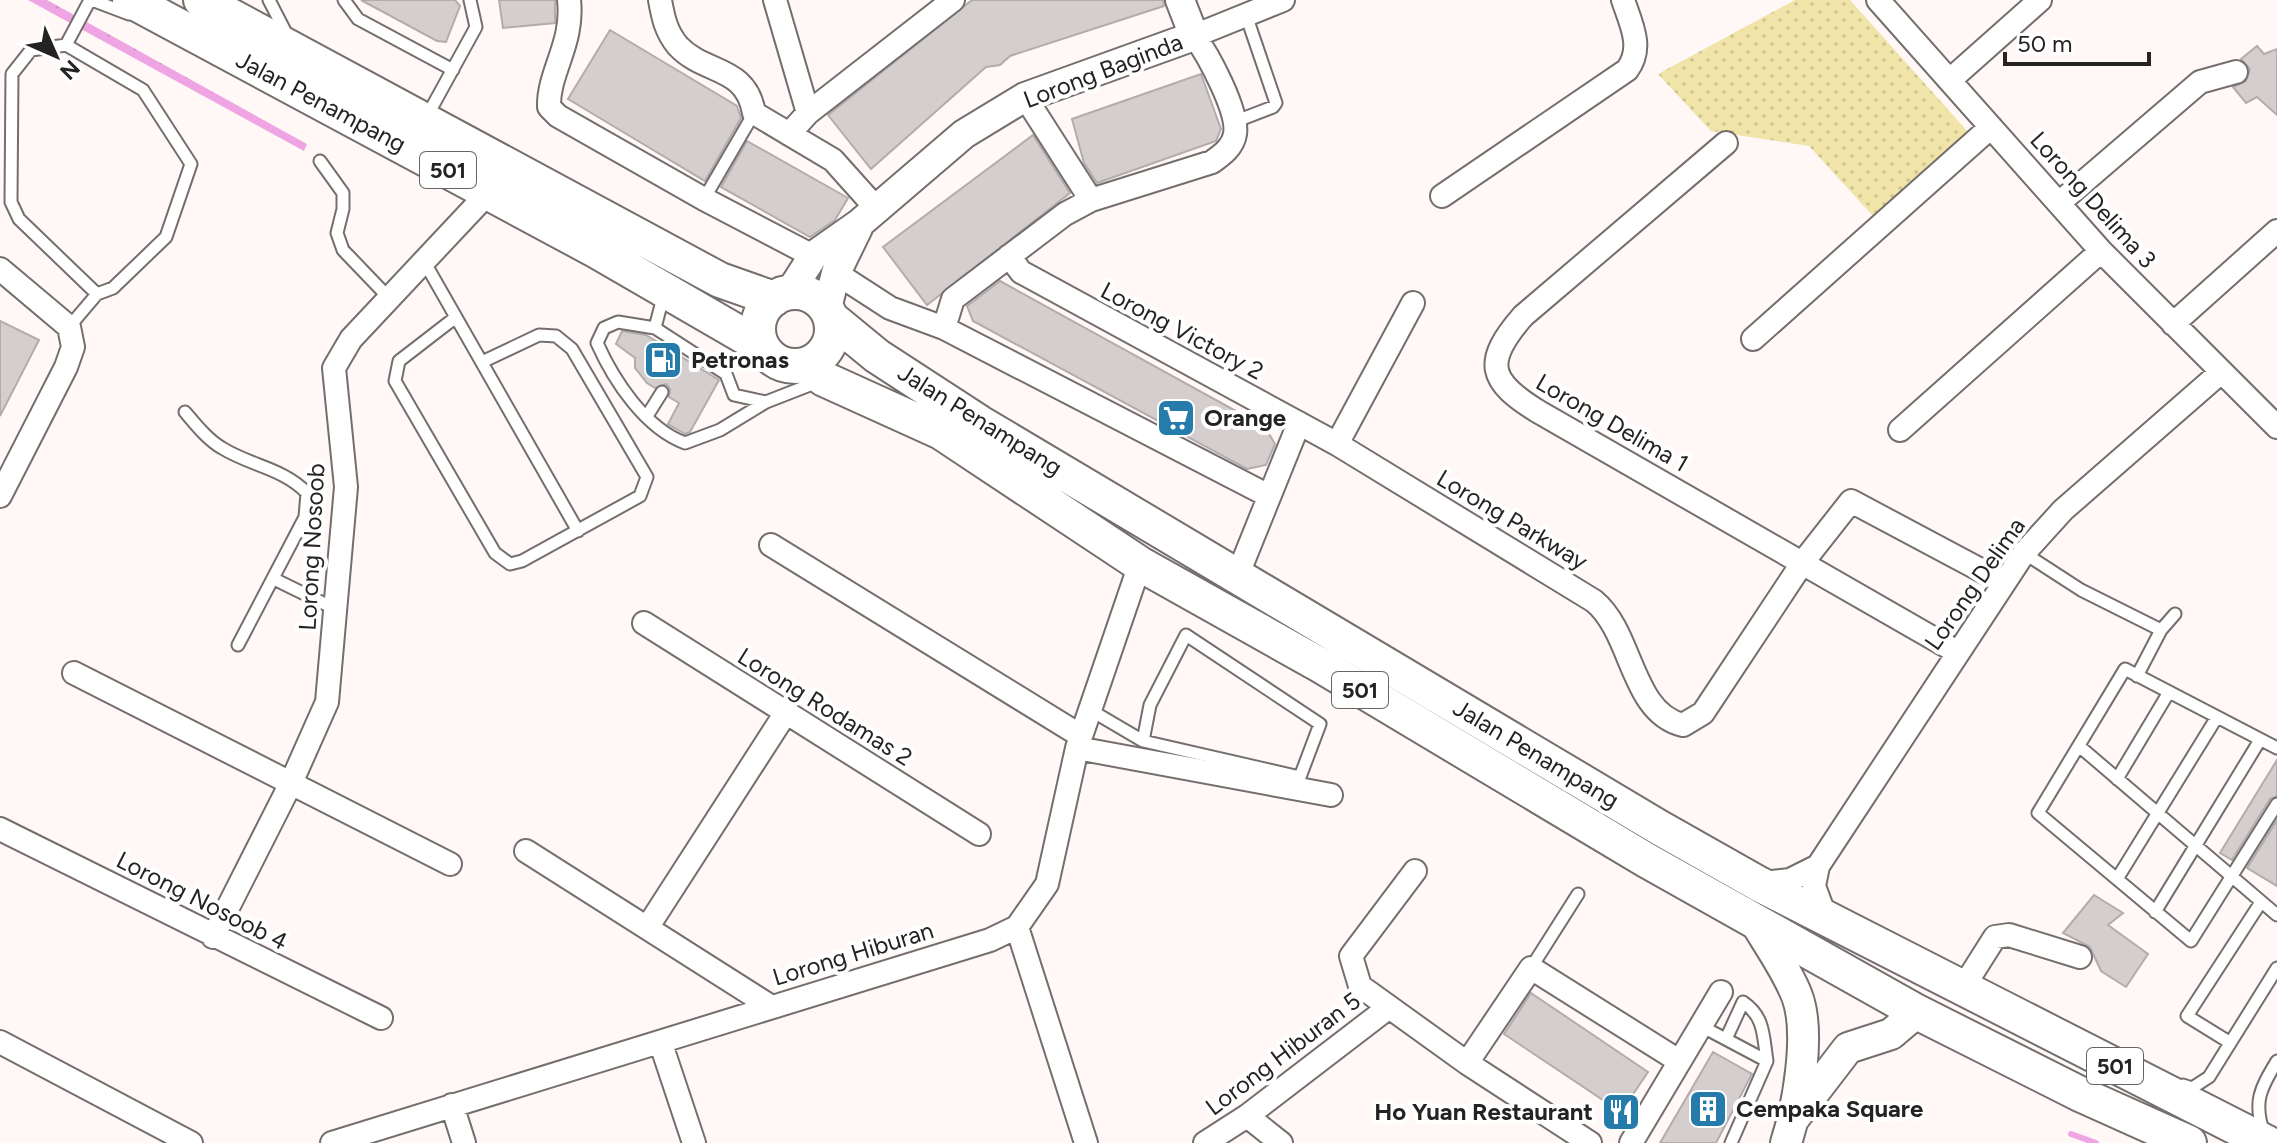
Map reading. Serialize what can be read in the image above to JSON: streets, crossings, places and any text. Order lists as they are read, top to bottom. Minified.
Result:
{"streets":{"main road":["Jalan Penampang","501"],"street":["Lorong Baginda","Lorong Delima 3","Lorong Victory 2","Lorong Delima 1","Lorong Parkway","Lorong Nosoob","Lorong Delima","Lorong Rodamas 2","Lorong Nosoob 4","Lorong Hiburan","Lorong Hiburan 5"]},"crossings":[["Lorong Baginda","Jalan Penampang"],["Jalan Penampang","Lorong Nosoob"],["Lorong Delima 3","Lorong Delima"],["Lorong Victory 2","Lorong Parkway"],["Lorong Delima 1","Lorong Parkway"],["Lorong Delima 1","Lorong Delima"],["Lorong Nosoob","Lorong Nosoob 4"]],"places":{"fuel station":["Petronas"],"supermarket":["Orange"],"building":["Cempaka Square"],"restaurant":["Ho Yuan Restaurant"]},"scale_bar":"50 m","north":"bottom right"}
